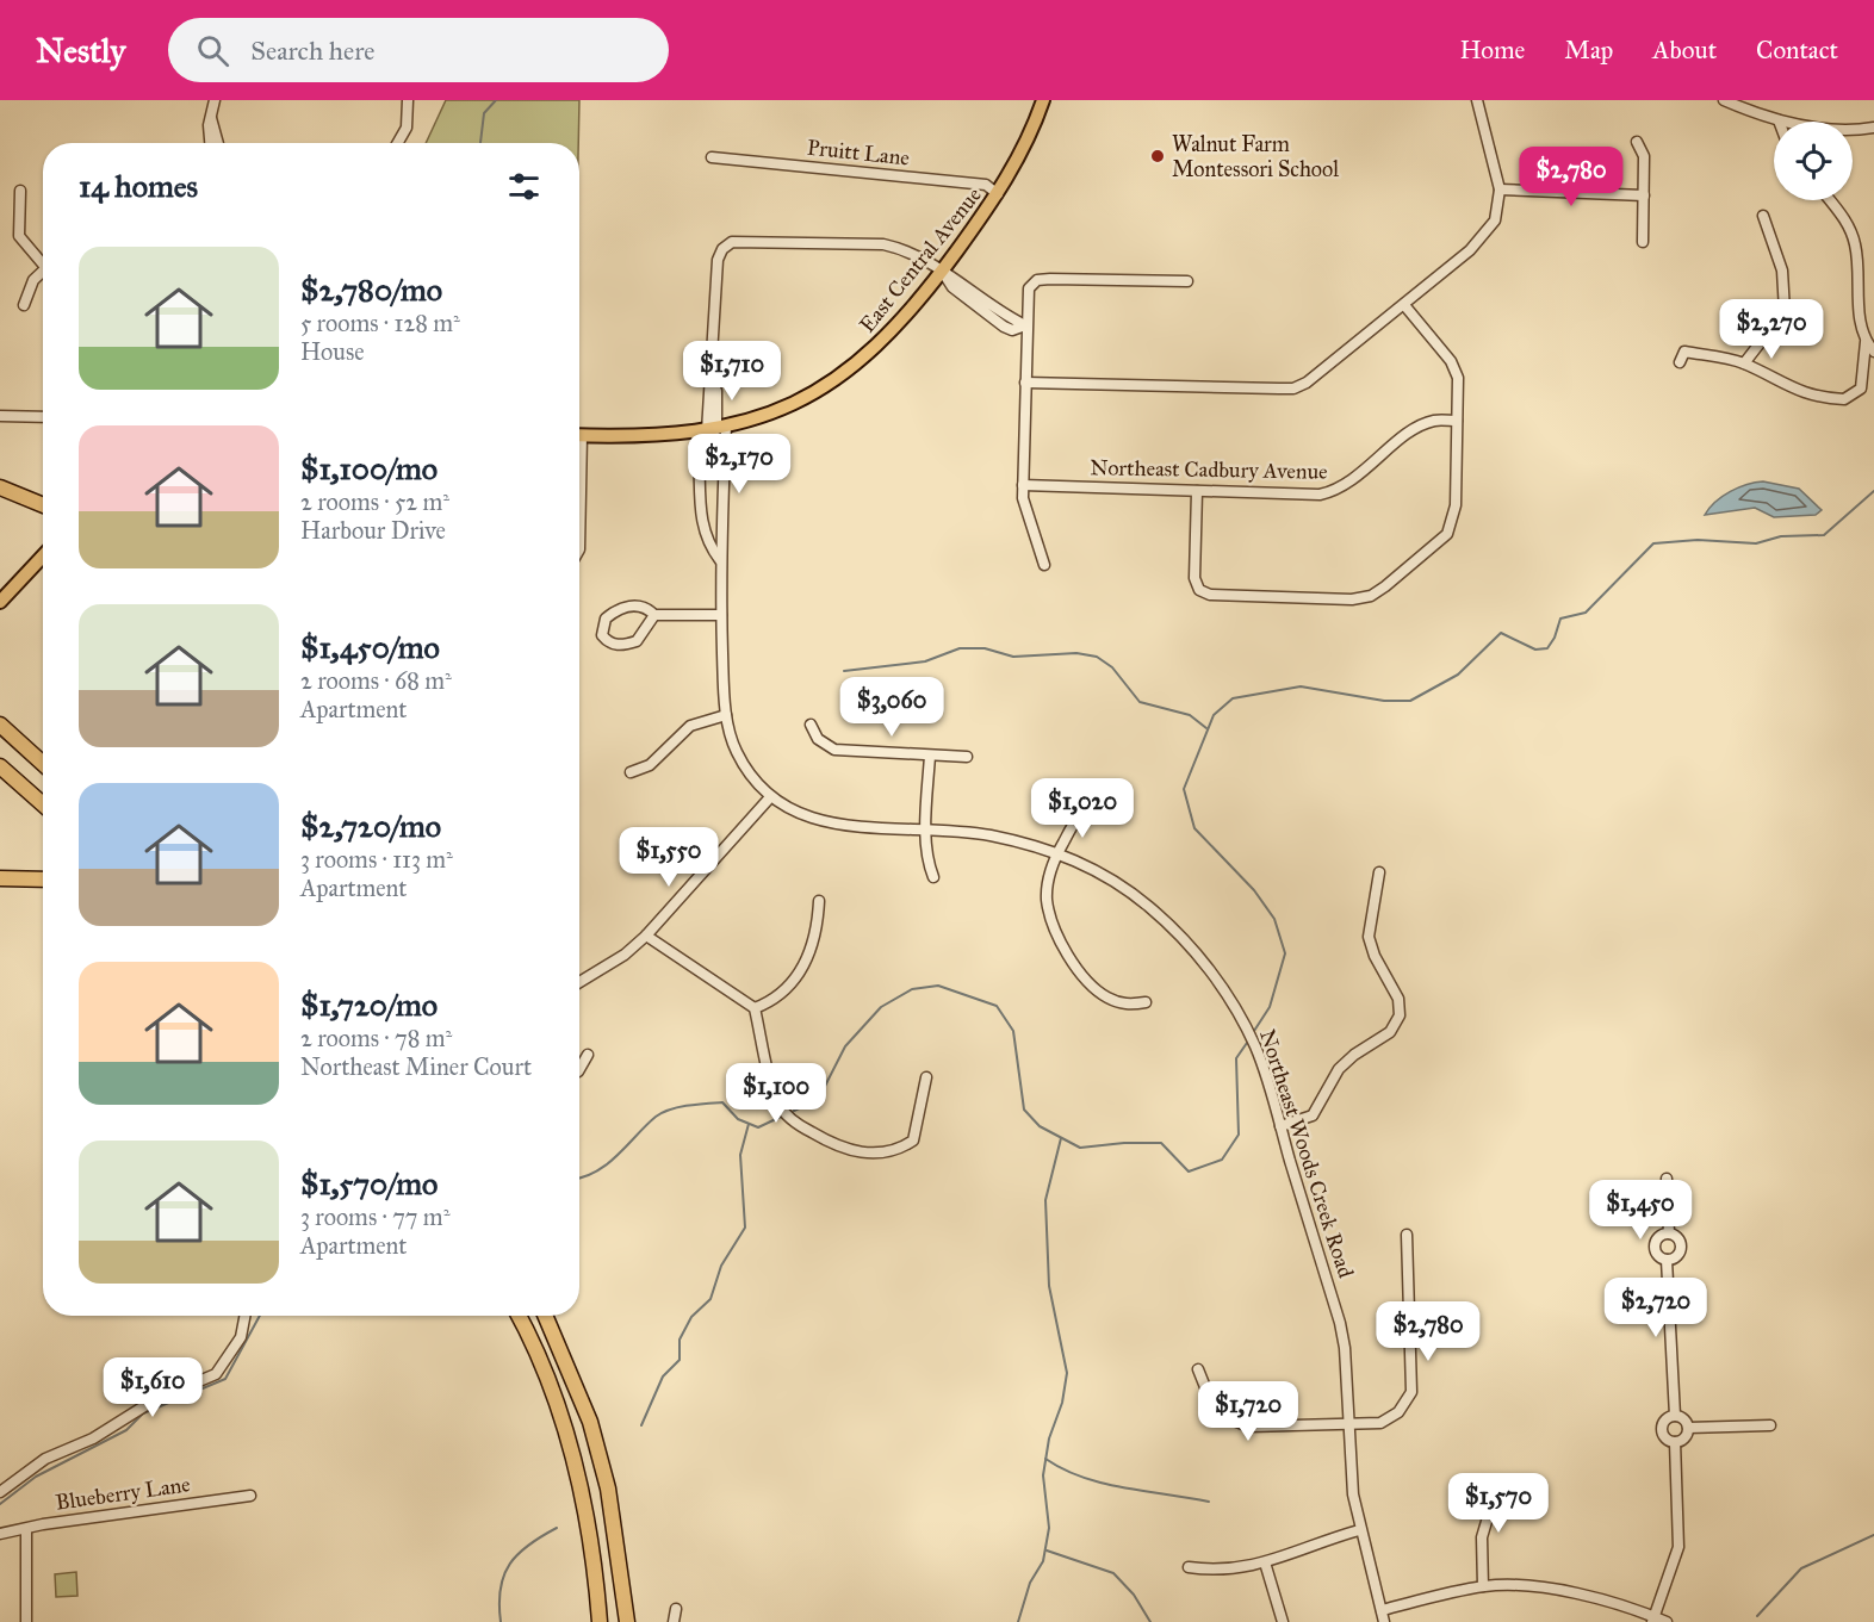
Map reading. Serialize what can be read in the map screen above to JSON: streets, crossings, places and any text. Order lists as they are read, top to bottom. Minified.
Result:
{"streets":{"main road":["East Central Avenue"],"street":["Pruitt Lane","Northeast Cadbury Avenue","Northeast Woods Creek Road","Blueberry Lane"]},"crossings":[["Pruitt Lane","East Central Avenue"],["East Central Avenue","Northeast Woods Creek Road"]],"places":["Walnut Farm Montessori School"],"page":{"header":"Nestly","search":"Search here","nav":["Home","Map","About","Contact"],"heading":"14 homes","price":["$2,780","$2,270","$1,710","$2,170","$3,060","$1,020","$1,550","$1,100","$1,450","$2,720","$2,780","$1,610","$1,720","$1,570"],"list":[{"name":"$2,780/mo","note":"5 rooms · 128 m² · House"},{"name":"$1,100/mo","note":"2 rooms · 52 m² · Harbour Drive"},{"name":"$1,450/mo","note":"2 rooms · 68 m² · Apartment"},{"name":"$2,720/mo","note":"3 rooms · 113 m² · Apartment"},{"name":"$1,720/mo","note":"2 rooms · 78 m² · Northeast Miner Court"},{"name":"$1,570/mo","note":"3 rooms · 77 m² · Apartment"}]}}
